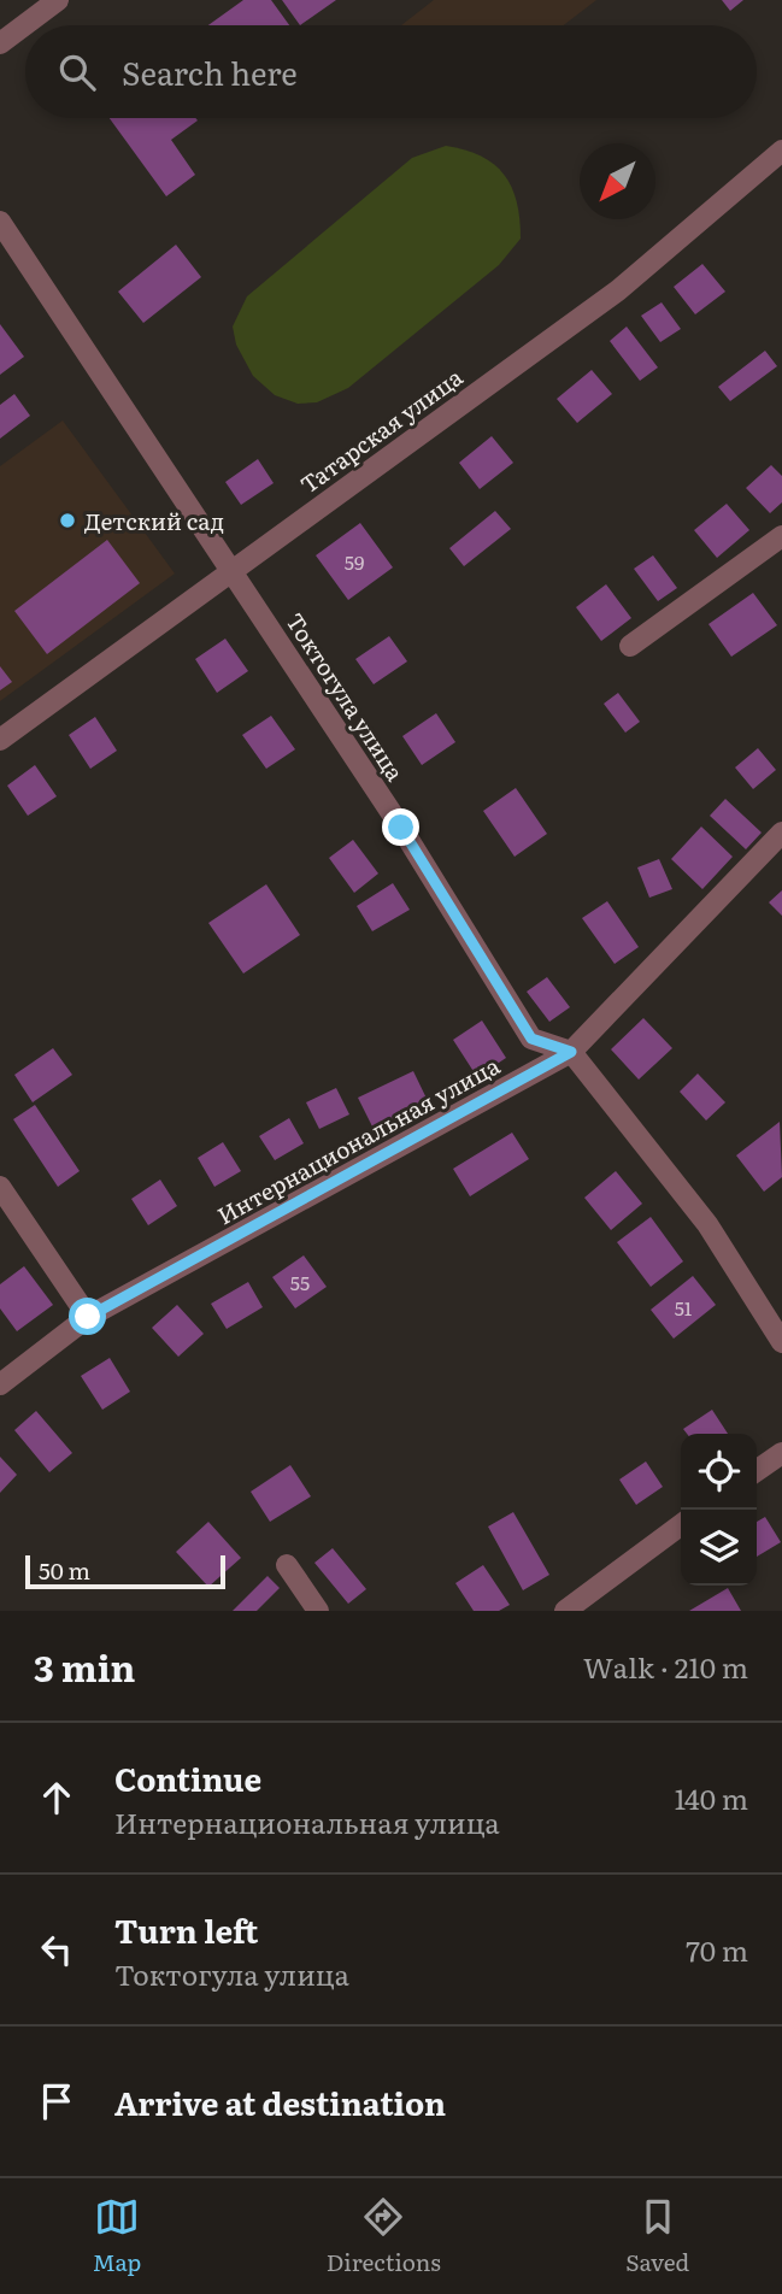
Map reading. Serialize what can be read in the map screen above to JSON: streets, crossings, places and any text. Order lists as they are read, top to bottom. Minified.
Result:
{"streets":{"street":["Татарская улица","Токтогула улица","Интернациональная улица"]},"crossings":[["Татарская улица","Токтогула улица"],["Токтогула улица","Интернациональная улица"]],"places":["Детский сад"],"house_numbers":["59","55","51"],"scale_bar":"50 m","north":"bottom left","page":{"search":"Search here","scale":"50 m","heading":["3 min","Walk · 210 m"],"list":[["Continue","Интернациональная улица","140 m"],["Turn left","Токтогула улица","70 m"],"Arrive at destination"],"nav":["Map","Directions","Saved"]}}
